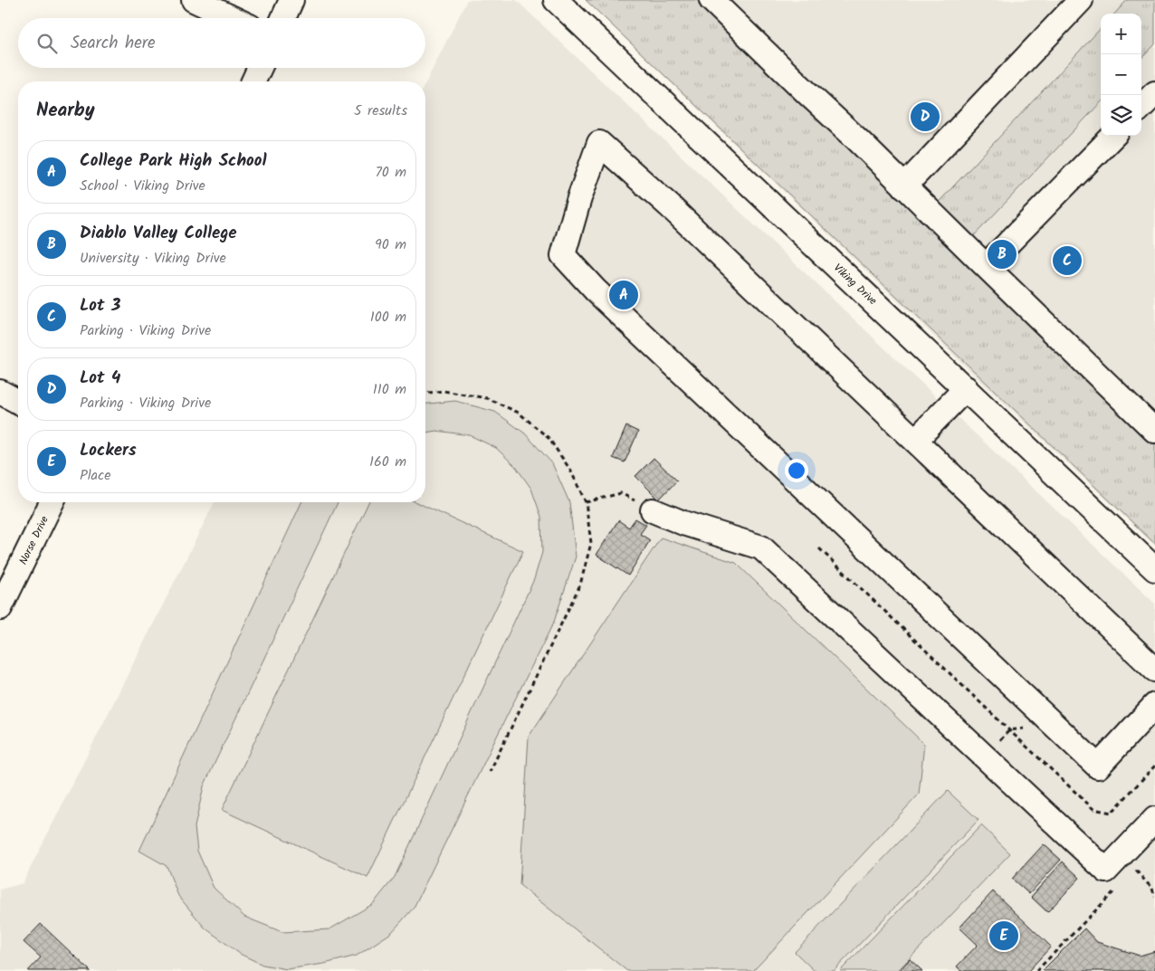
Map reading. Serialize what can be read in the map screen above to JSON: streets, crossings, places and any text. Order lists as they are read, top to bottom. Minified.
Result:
{"streets":{"street":["Viking Drive","Norse Drive"]},"page":{"map_buttons":["+","−"],"search":"Search here","heading":["Nearby","5 results"],"pins":["D","B","C","A","E"],"list":[{"mark":"A","name":"College Park High School","note":"School · Viking Drive","value":"70 m"},{"mark":"B","name":"Diablo Valley College","note":"University · Viking Drive","value":"90 m"},{"mark":"C","name":"Lot 3","note":"Parking · Viking Drive","value":"100 m"},{"mark":"D","name":"Lot 4","note":"Parking · Viking Drive","value":"110 m"},{"mark":"E","name":"Lockers","note":"Place","value":"160 m"}]}}
